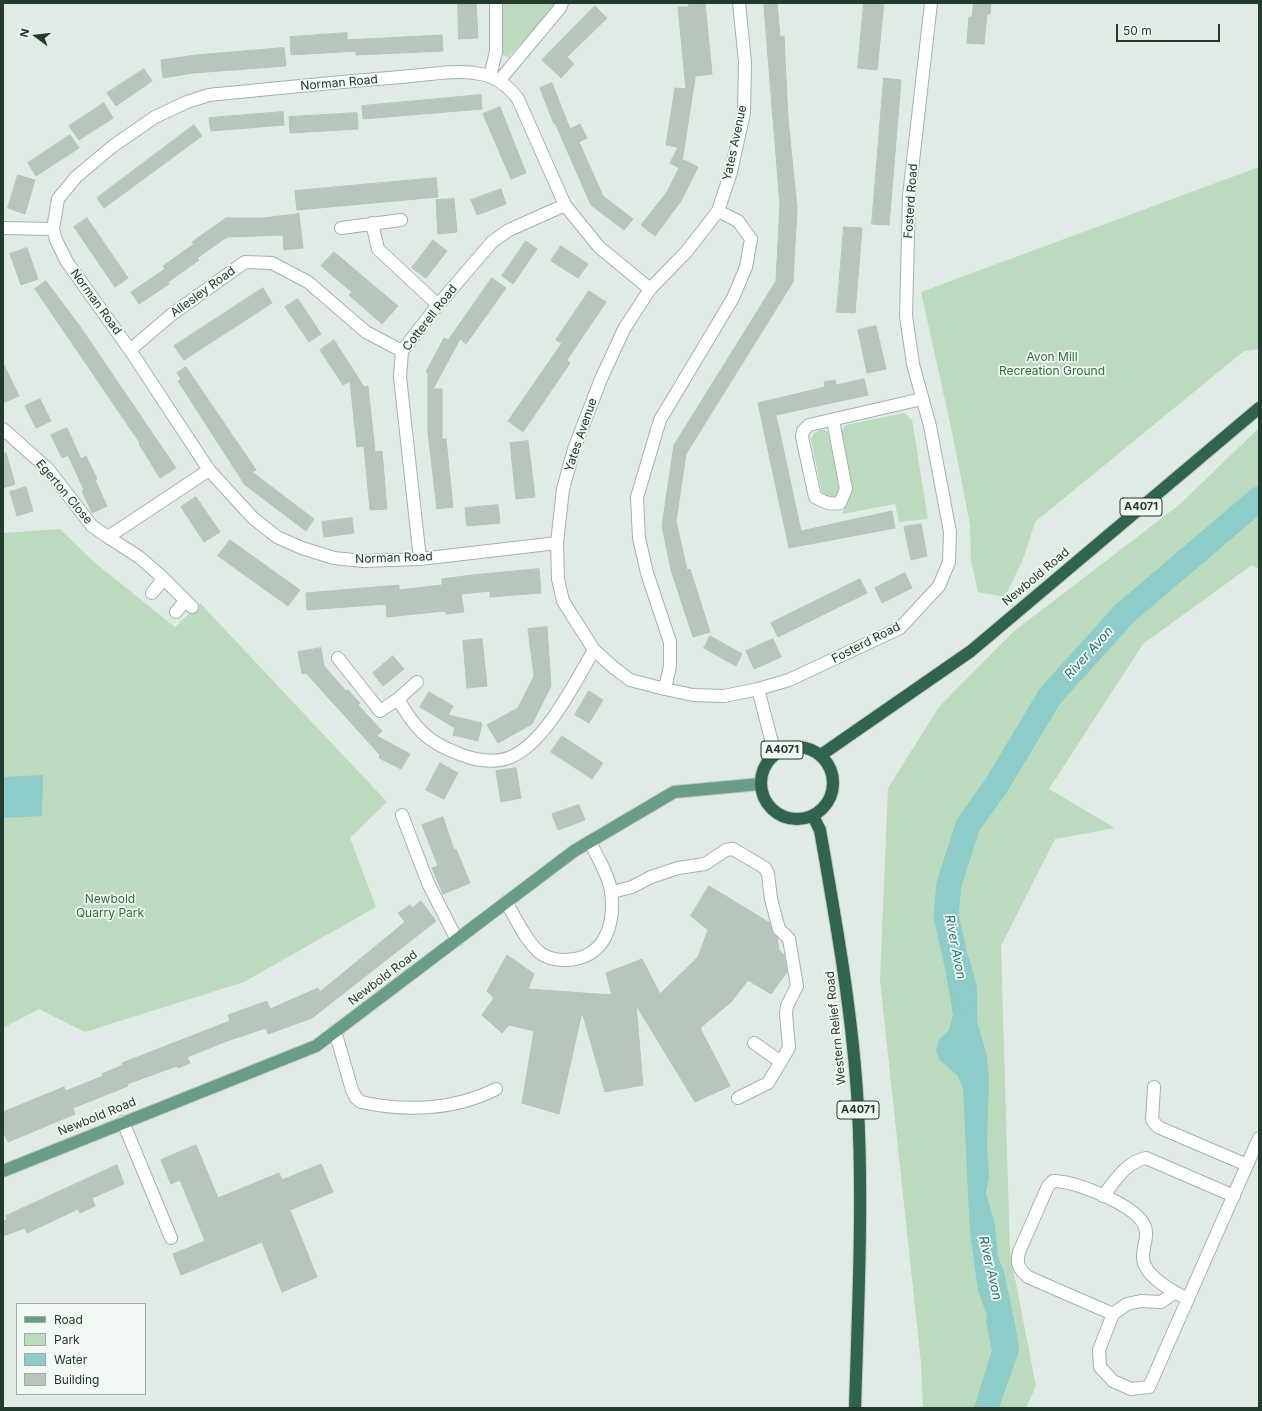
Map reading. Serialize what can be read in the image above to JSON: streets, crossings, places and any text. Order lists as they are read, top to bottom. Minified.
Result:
{"streets":{"highway":["A4071","Newbold Road","Western Relief Road"],"street":["Norman Road","Yates Avenue","Fosterd Road","Allesley Road","Cotterell Road","Egerton Close"]},"crossings":[["Norman Road","Yates Avenue"],["Norman Road","Allesley Road"],["Norman Road","Cotterell Road"],["Yates Avenue","Fosterd Road"],["Allesley Road","Cotterell Road"],["A4071","Newbold Road"],["A4071","Western Relief Road"],["Newbold Road","Western Relief Road"]],"water":["River Avon"],"parks":["Avon Mill Recreation Ground","Newbold Quarry Park"],"legend":["Road","Park","Water","Building"],"scale_bar":"50 m","north":"left"}
